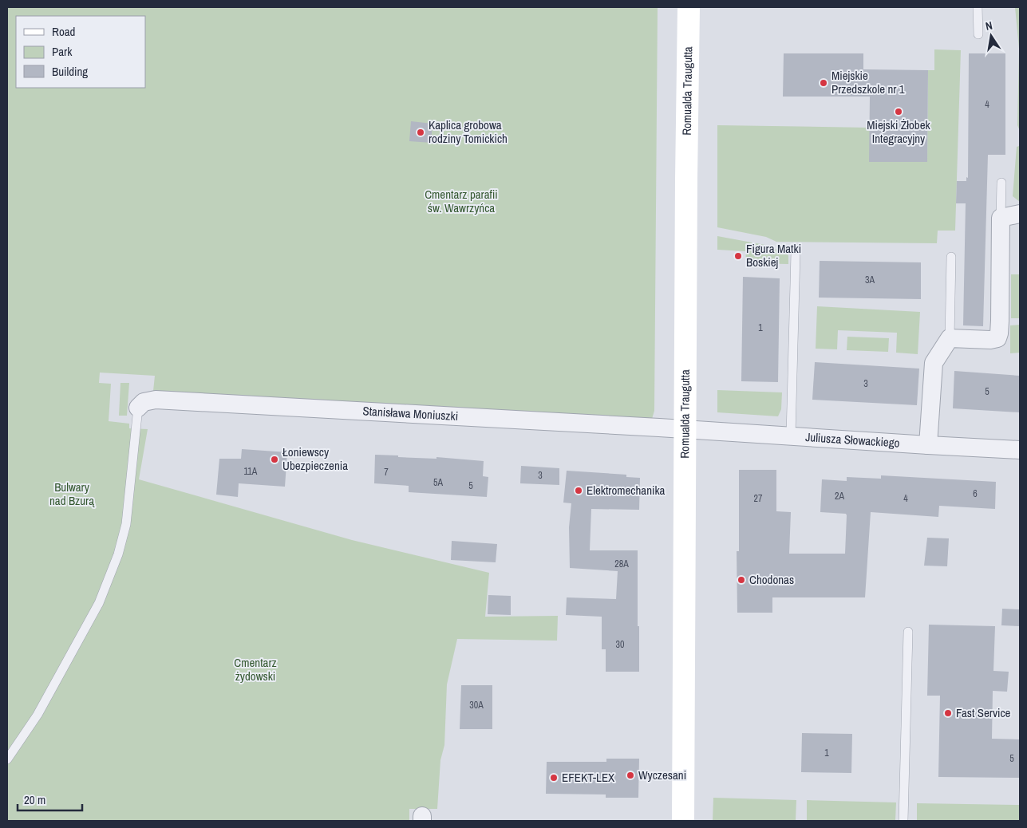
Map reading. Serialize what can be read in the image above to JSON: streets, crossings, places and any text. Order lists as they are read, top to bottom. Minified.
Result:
{"streets":{"street":["Romualda Traugutta","Stanisława Moniuszki","Juliusza Słowackiego"]},"crossings":[["Romualda Traugutta","Stanisława Moniuszki"],["Romualda Traugutta","Juliusza Słowackiego"],["Stanisława Moniuszki","Juliusza Słowackiego"]],"parks":["Cmentarz parafii św. Wawrzyńca","Bulwary nad Bzurą","Cmentarz żydowski"],"places":["Miejskie Przedszkole nr 1","Miejski Żłobek Integracyjny","Kaplica grobowa rodziny Tomickich","Figura Matki Boskiej","Łoniewscy Ubezpieczenia","Elektromechanika","Chodonas","Fast Service","Wyczesani","EFEKT-LEX"],"house_numbers":["4","3A","1","3","5","11A","7","3","5A","5","6","2A","27","4","28A","30","30A","1","5"],"legend":["Road","Park","Building"],"scale_bar":"20 m","north":"top"}
